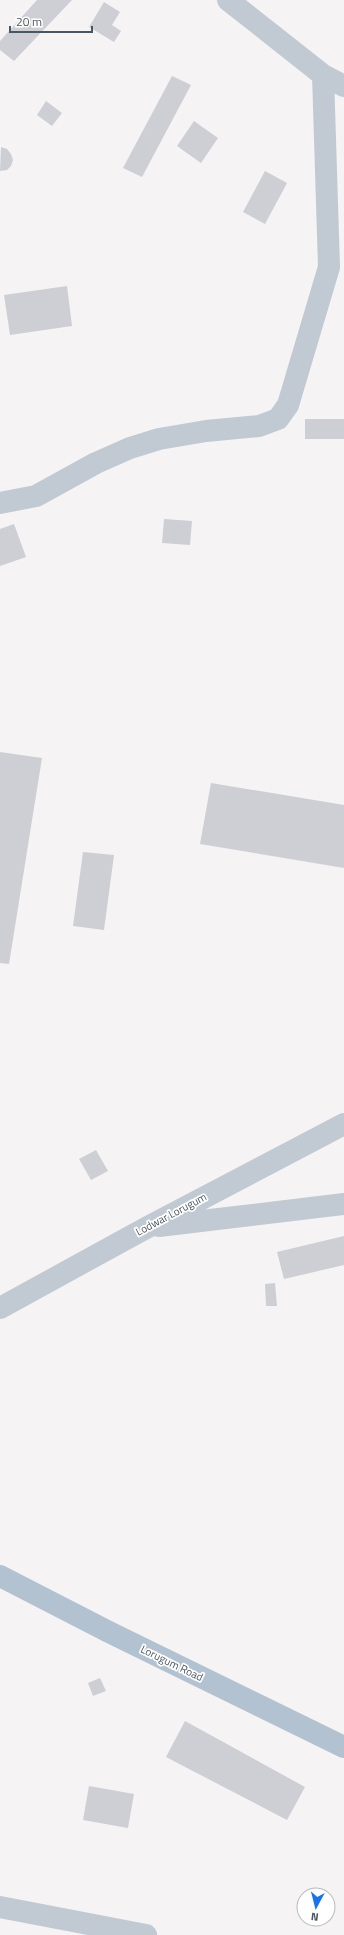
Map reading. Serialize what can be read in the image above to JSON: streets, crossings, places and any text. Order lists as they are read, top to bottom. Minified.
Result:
{"streets":{"main road":["Lorugum Road"],"street":["Lodwar Lorugum"]},"scale_bar":"20 m","north":"bottom"}
